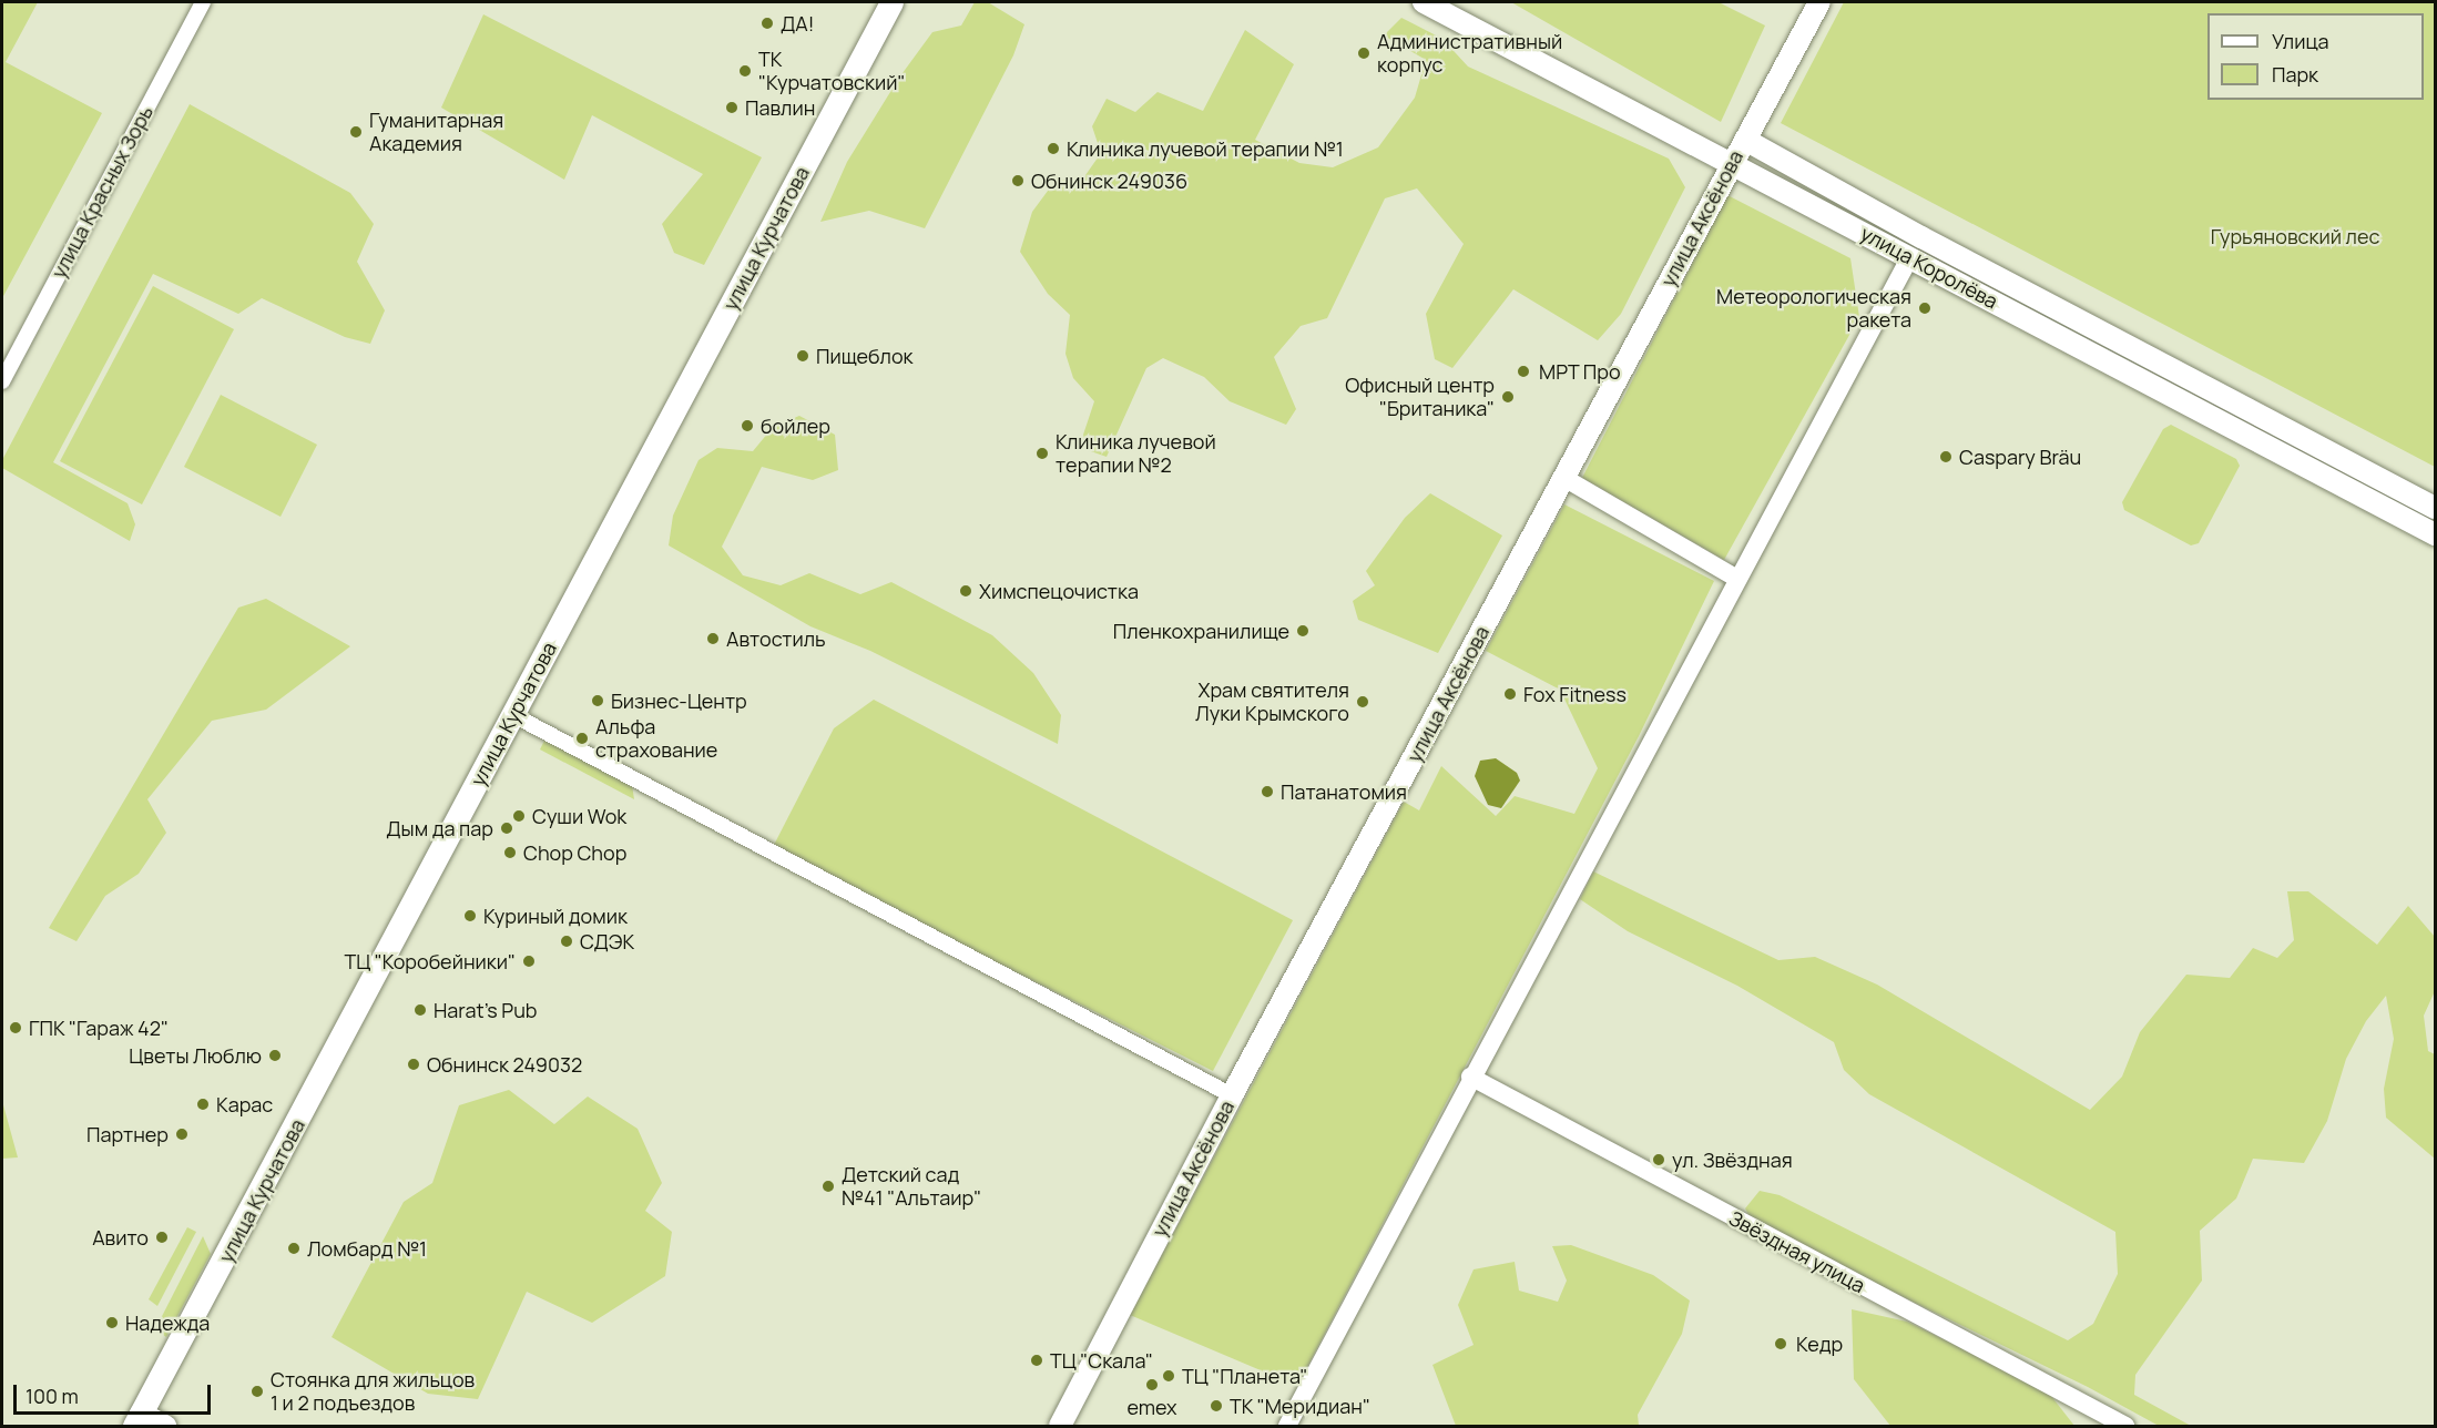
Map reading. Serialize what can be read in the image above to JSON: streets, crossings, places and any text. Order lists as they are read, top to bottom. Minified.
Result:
{"streets":{"main road":["улица Аксёнова","улица Курчатова","улица Королёва"],"street":["улица Красных Зорь","Звёздная улица"]},"crossings":[["улица Аксёнова","улица Королёва"]],"parks":["Гурьяновский лес"],"places":["ДА!","Административный корпус","ТК \"Курчатовский\"","Павлин","Гуманитарная Академия","Клиника лучевой терапии №1","Обнинск 249036","Метеорологическая ракета","Пищеблок","МРТ Про","Офисный центр \"Британика\"","бойлер","Клиника лучевой терапии №2","Caspary Bräu","Химспецочистка","Пленкохранилище","Автостиль","Fox Fitness","Бизнес-Центр","Храм святителя Луки Крымского","Альфа страхование","Патанатомия","Суши Wok","Дым да пар","Chop Chop","Куриный домик","СДЭК","ТЦ \"Коробейники\"","Harat's Pub","ГПК \"Гараж 42\"","Цветы Люблю","Обнинск 249032","Карас","Партнер","ул. Звёздная","Детский сад №41 \"Альтаир\"","Авито","Ломбард №1","Надежда","Кедр","ТЦ \"Скала\"","ТЦ \"Планета\"","emex","Стоянка для жильцов 1 и 2 подъездов","ТК \"Меридиан\""],"legend":["Улица","Парк"],"scale_bar":"100 m"}
